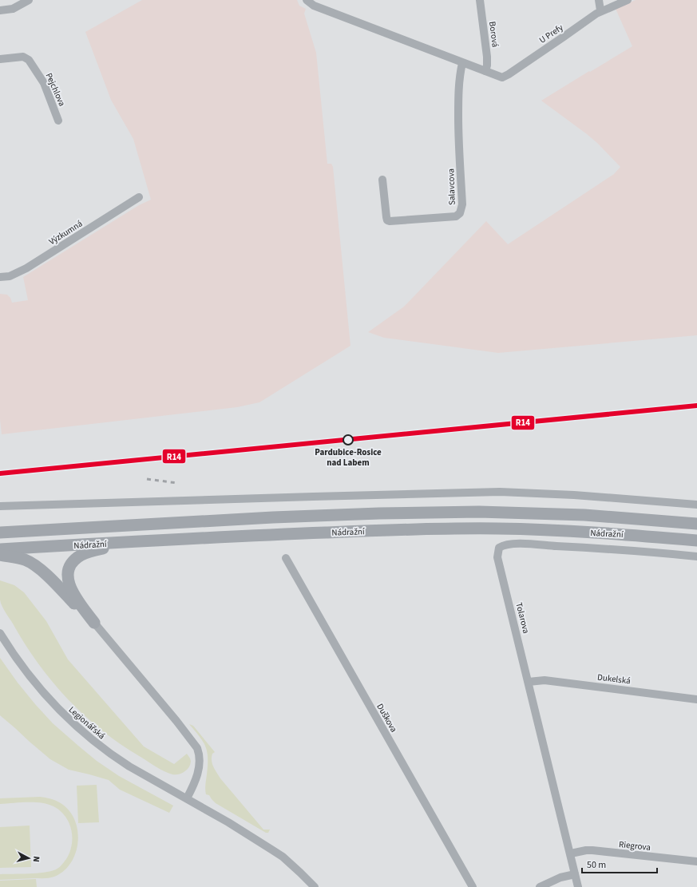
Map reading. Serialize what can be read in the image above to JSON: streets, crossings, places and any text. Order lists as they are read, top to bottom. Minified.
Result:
{"streets":{"main road":["Nádražní"],"street":["U Prefy","Borová","Pejchlova","Salavcova","Výzkumná","Tolarova","Dukelská","Duškova","Legionářská","Riegrova"]},"crossings":[["U Prefy","Borová"],["Tolarova","Dukelská"],["Tolarova","Riegrova"]],"places":["Pardubice-Rosice nad Labem"],"lines":["transit line R14"],"scale_bar":"50 m","north":"right"}
